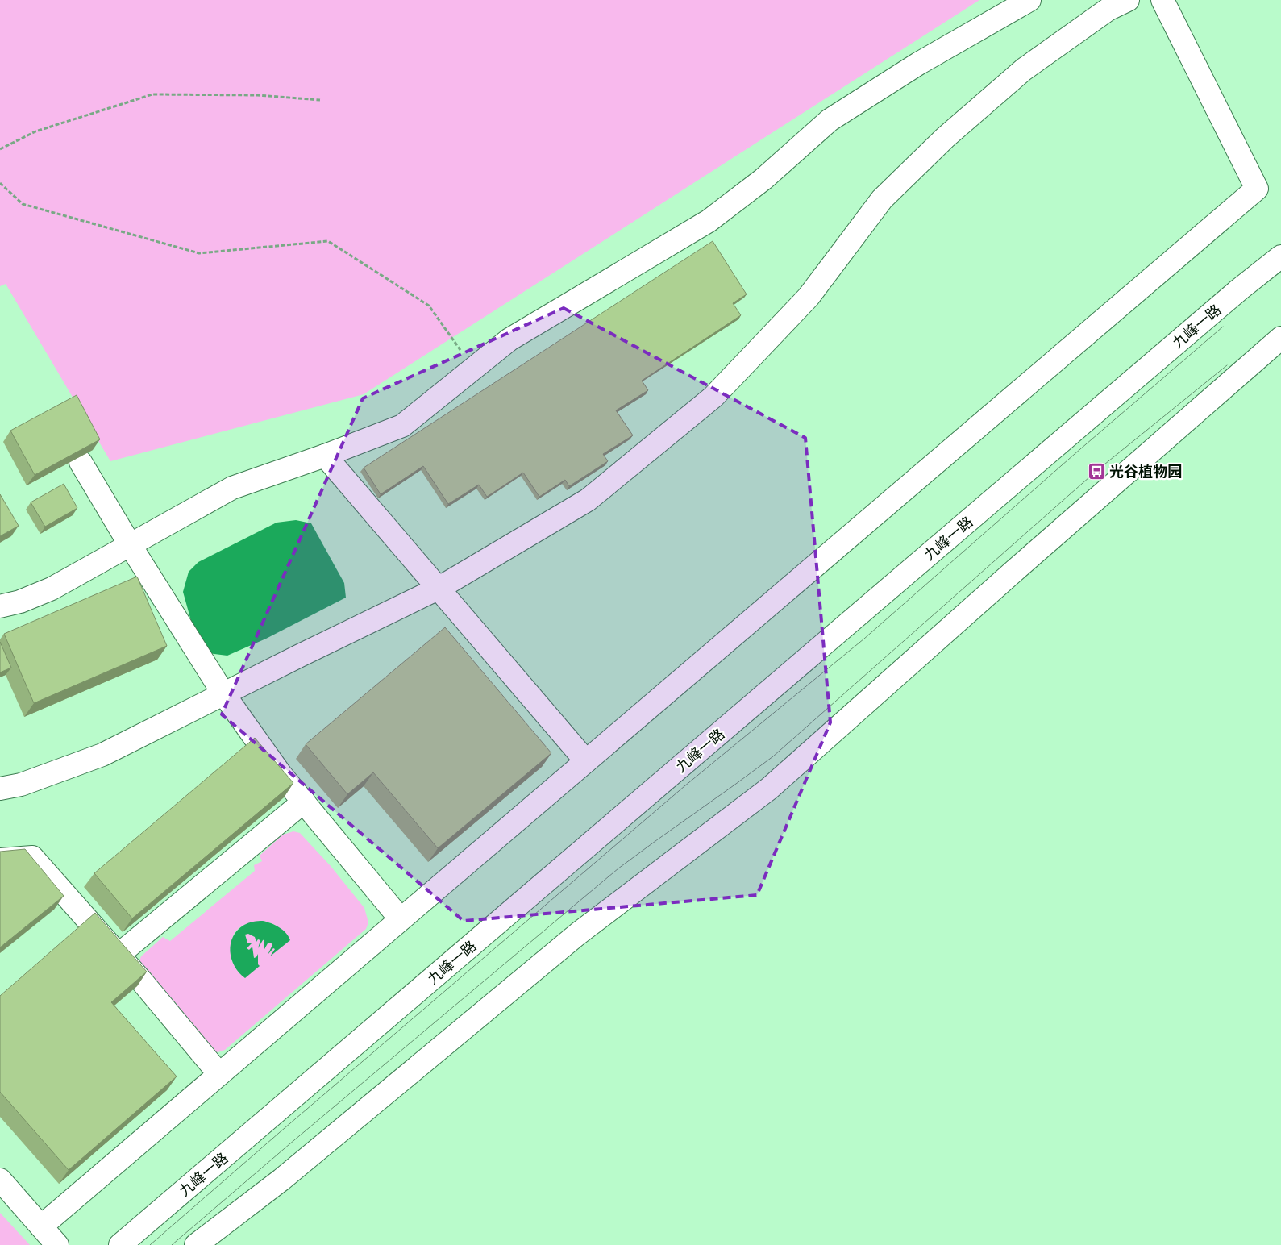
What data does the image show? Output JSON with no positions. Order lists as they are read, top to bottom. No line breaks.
{"streets":{"street":["九峰一路"]},"places":{"bus stop":["光谷植物园"]}}
